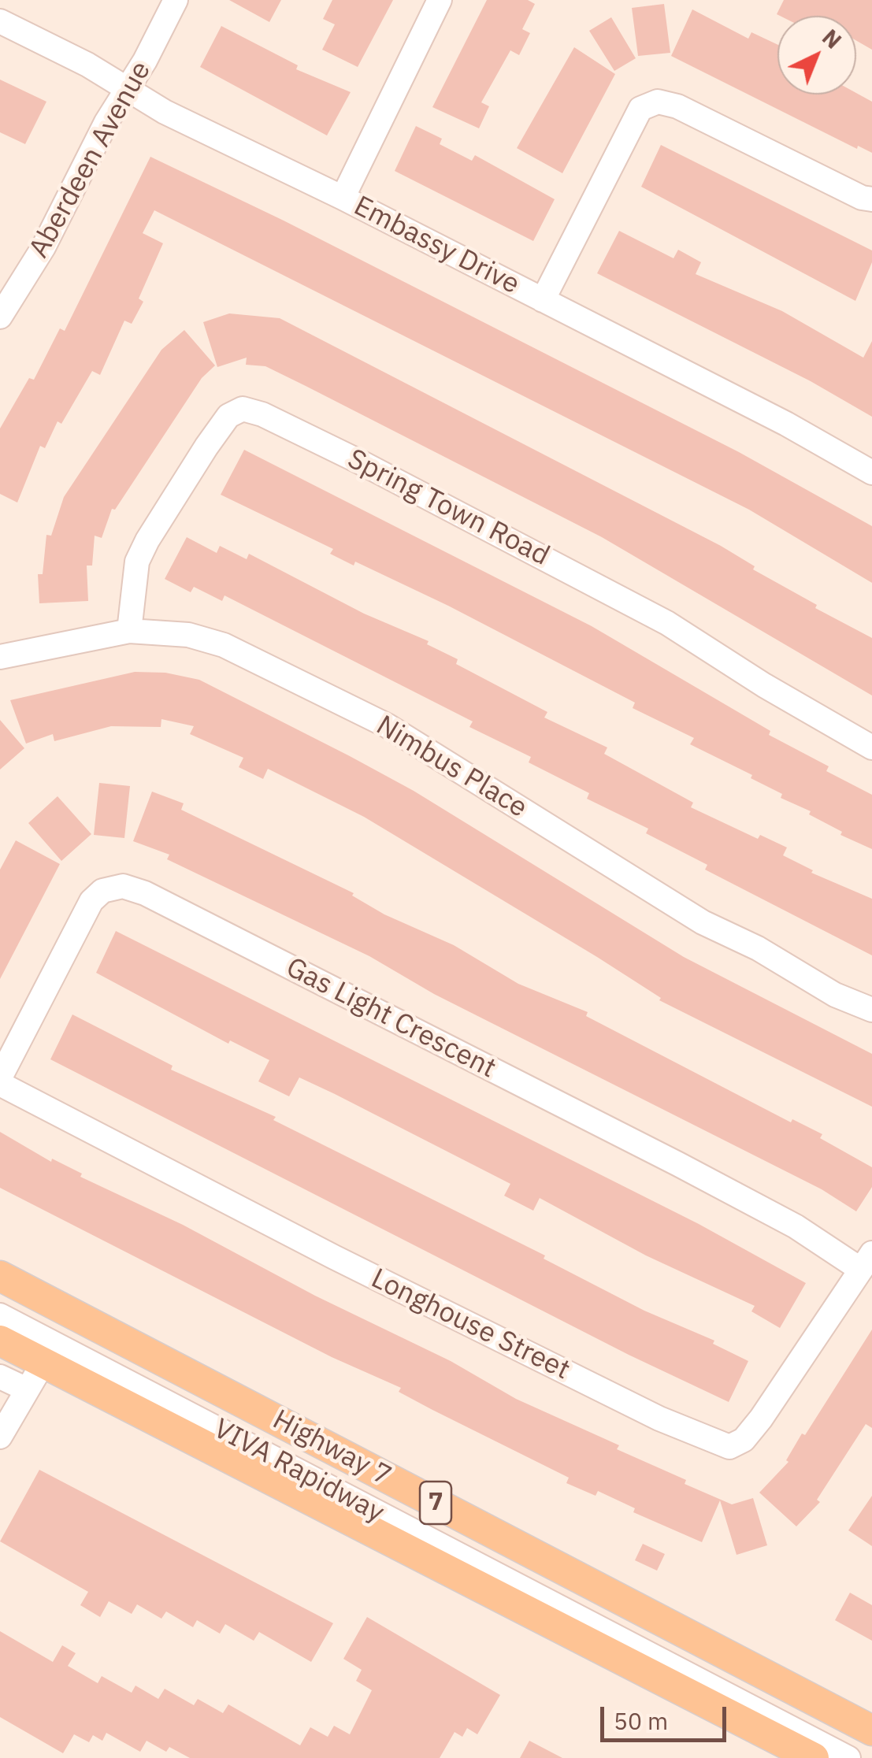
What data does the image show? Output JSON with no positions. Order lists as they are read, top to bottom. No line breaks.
{"streets":{"main road":["Highway 7","7"],"street":["Aberdeen Avenue","Embassy Drive","Spring Town Road","Nimbus Place","Gas Light Crescent","Longhouse Street","VIVA Rapidway"]},"crossings":[["Aberdeen Avenue","Embassy Drive"],["Spring Town Road","Nimbus Place"],["Gas Light Crescent","Longhouse Street"]],"scale_bar":"50 m","north":"top right"}
